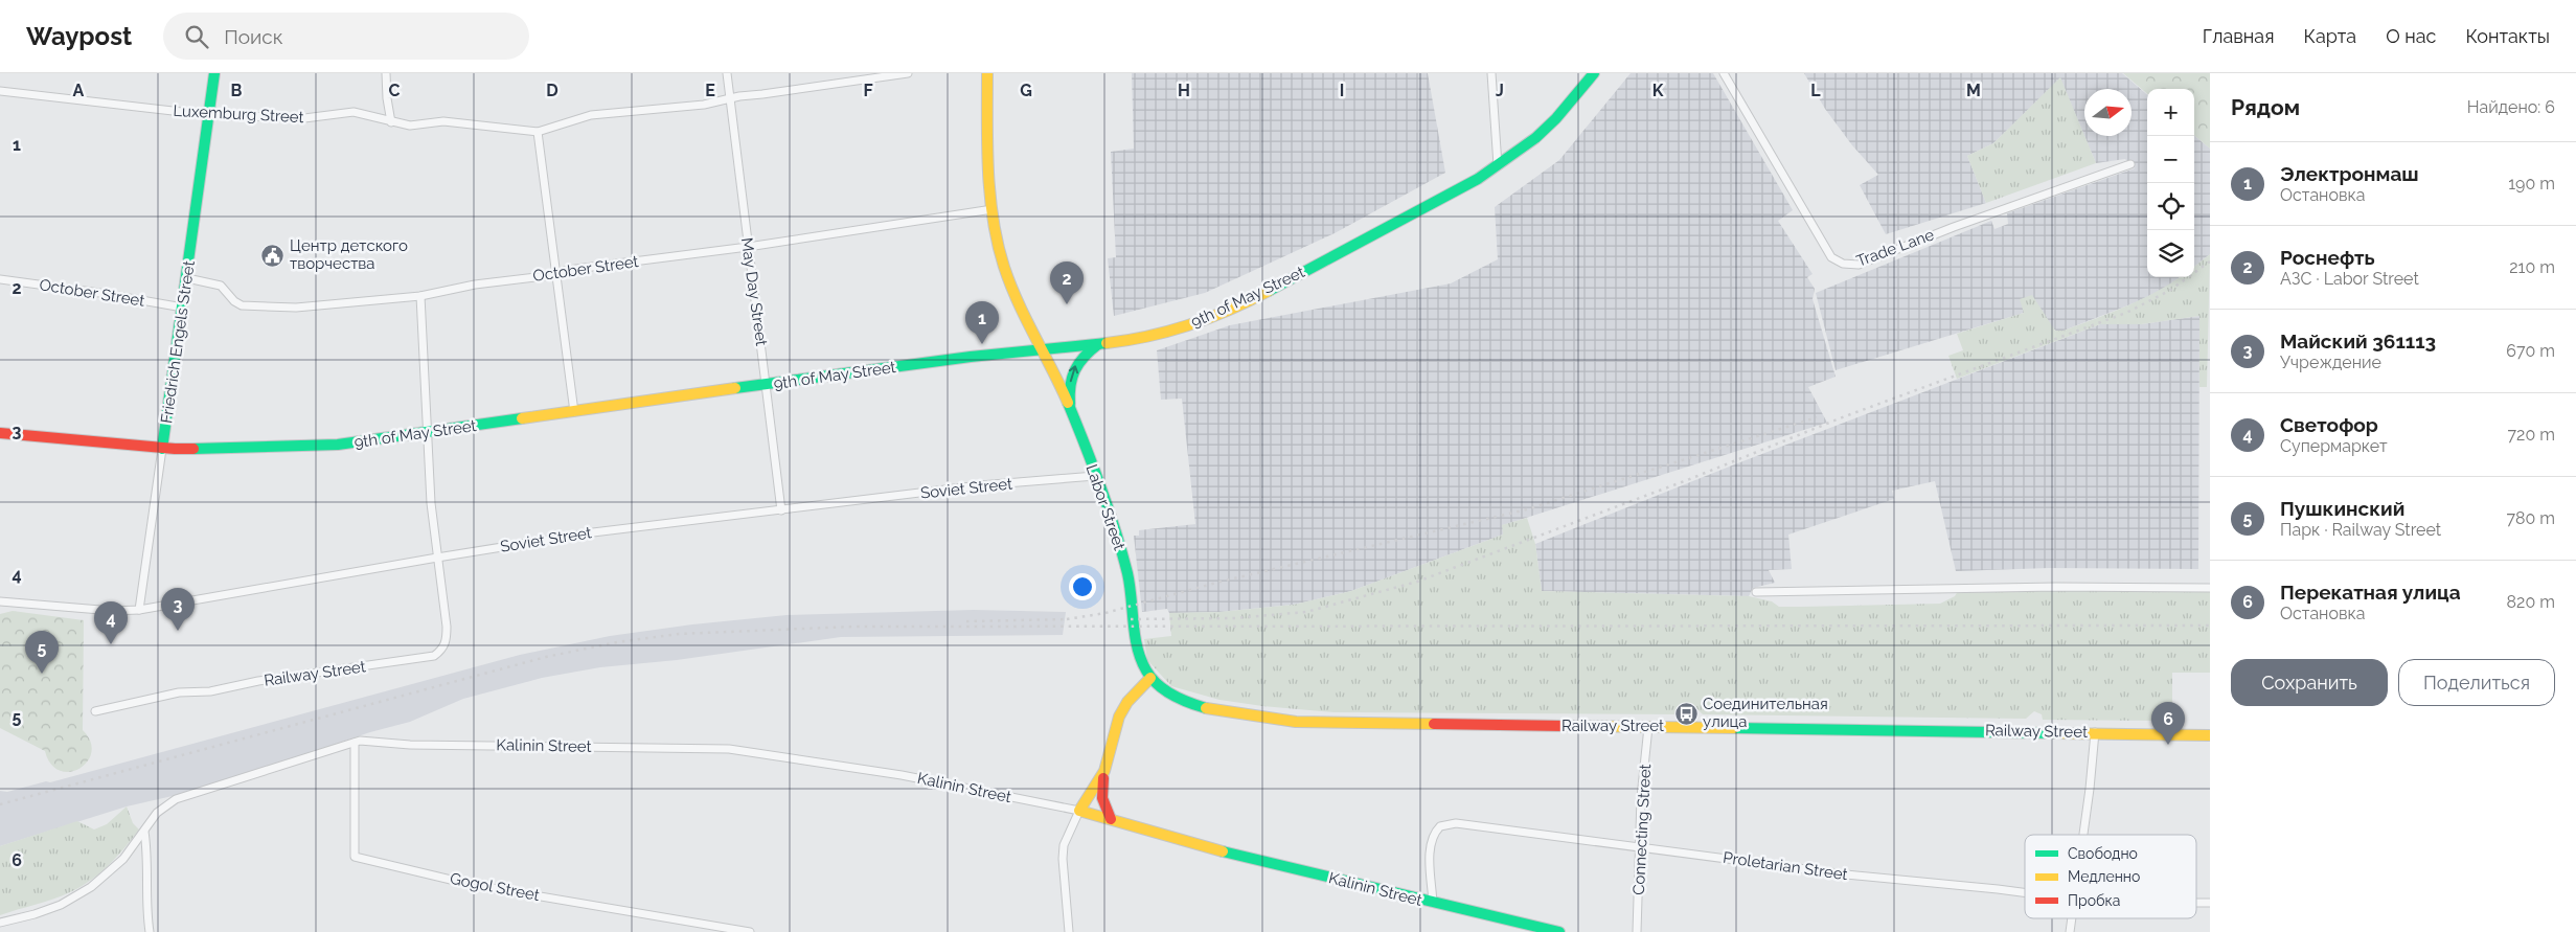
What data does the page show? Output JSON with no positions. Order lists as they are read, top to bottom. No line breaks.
{"streets":{"street":["Luxemburg Street","Trade Lane","October Street","May Day Street","9th of May Street","Friedrich Engels Street","Soviet Street","Labor Street","Railway Street","Kalinin Street","Connecting Street","Proletarian Street","Gogol Street"]},"crossings":[["Luxemburg Street","May Day Street"],["Luxemburg Street","Friedrich Engels Street"],["October Street","May Day Street"],["October Street","Friedrich Engels Street"],["October Street","Labor Street"],["October Street","Railway Street"],["May Day Street","9th of May Street"],["May Day Street","Soviet Street"],["9th of May Street","Friedrich Engels Street"],["9th of May Street","Labor Street"],["9th of May Street","Railway Street"],["Friedrich Engels Street","Soviet Street"],["Soviet Street","Labor Street"],["Soviet Street","Railway Street"],["Labor Street","Railway Street"],["Railway Street","Connecting Street"],["Kalinin Street","Proletarian Street"],["Kalinin Street","Gogol Street"],["Connecting Street","Proletarian Street"]],"places":{"public building":["Центр детского творчества"],"bus stop":["Соединительная улица"]},"legend":["Свободно","Медленно","Пробка"],"north":"right","page":{"header":"Waypost","search":"Поиск","nav":["Главная","Карта","О нас","Контакты"],"heading":["Рядом","Найдено: 6"],"map_buttons":["+","−"],"list":[{"mark":"1","name":"Электронмаш","note":"Остановка","value":"190 m"},{"mark":"2","name":"Роснефть","note":"АЗС · Labor Street","value":"210 m"},{"mark":"3","name":"Майский 361113","note":"Учреждение","value":"670 m"},{"mark":"4","name":"Светофор","note":"Супермаркет","value":"720 m"},{"mark":"5","name":"Пушкинский","note":"Парк · Railway Street","value":"780 m"},{"mark":"6","name":"Перекатная улица","note":"Остановка","value":"820 m"}],"pins":["2","1","3","4","5","6"],"buttons":["Сохранить","Поделиться"]},"grid":{"columns":["A","B","C","D","E","F","G","H","I","J","K","L","M"],"rows":["1","2","3","4","5","6"]}}
